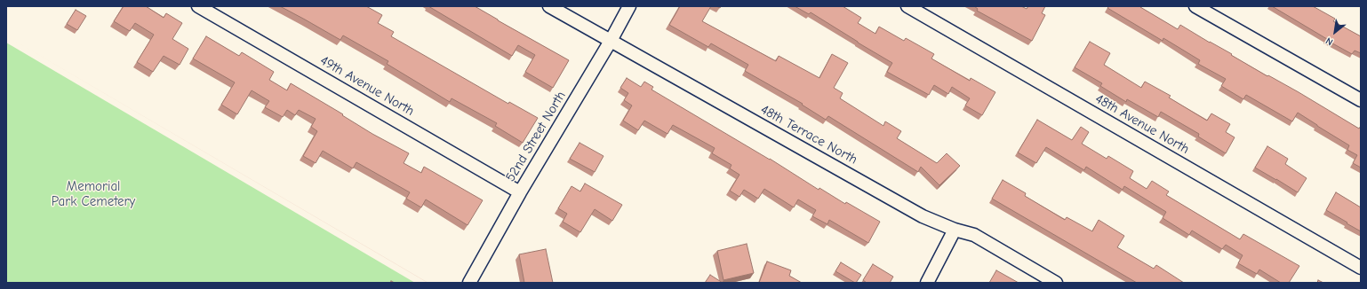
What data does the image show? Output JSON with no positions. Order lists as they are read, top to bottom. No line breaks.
{"streets":{"street":["49th Avenue North","48th Avenue North","48th Terrace North","52nd Street North"]},"crossings":[["49th Avenue North","52nd Street North"],["48th Terrace North","52nd Street North"]],"parks":["Memorial Park Cemetery"],"north":"bottom left"}
